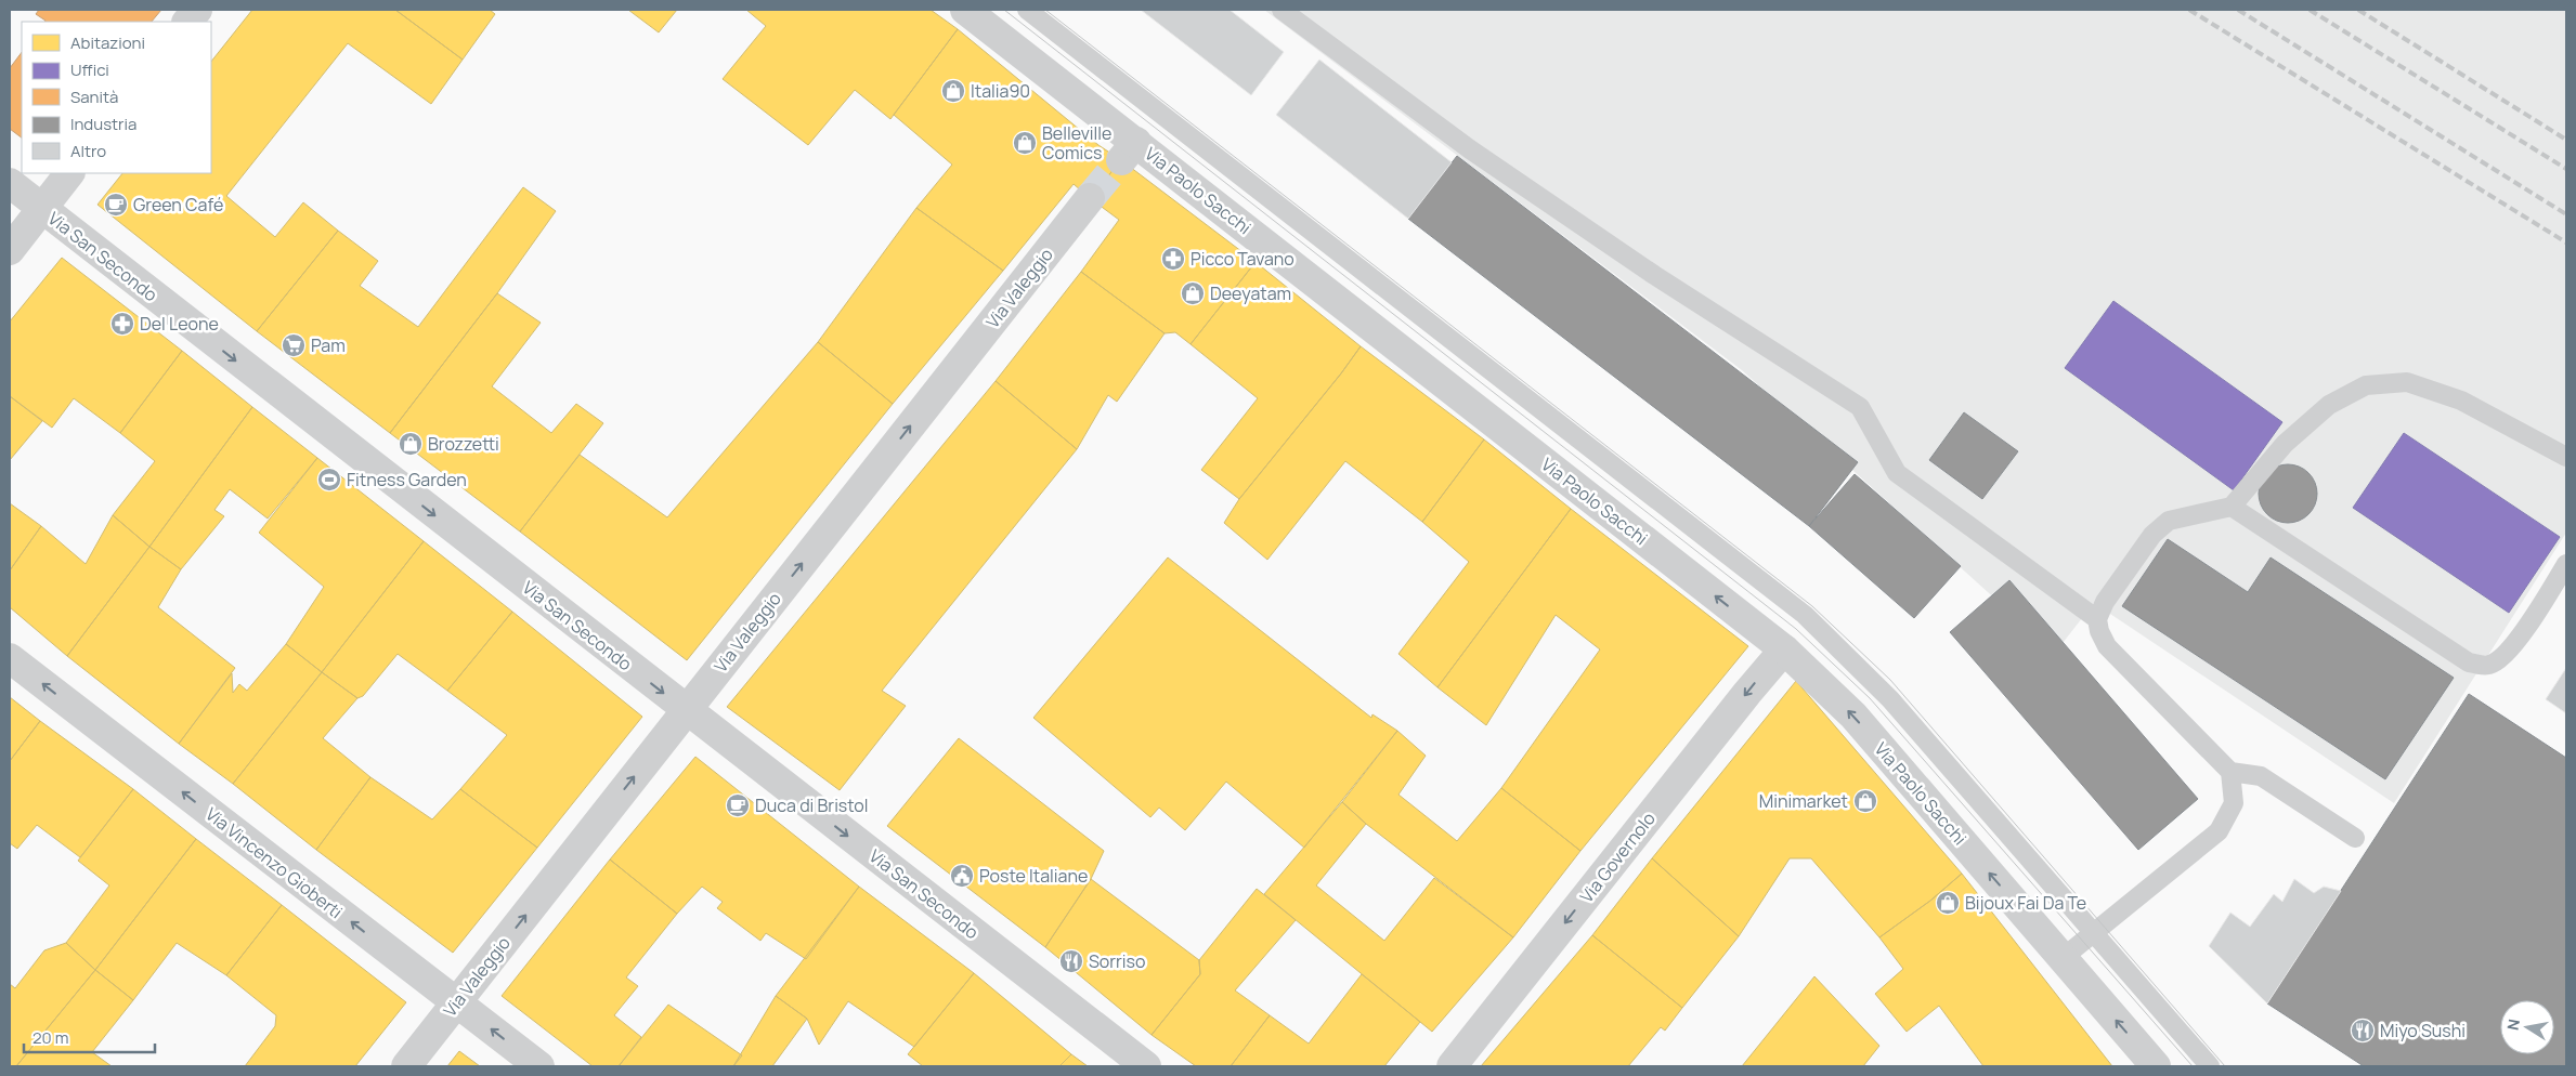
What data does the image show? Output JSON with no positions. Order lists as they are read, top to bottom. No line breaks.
{"streets":{"street":["Via Paolo Sacchi","Via San Secondo","Via Valeggio","Via Governolo","Via Vincenzo Gioberti"]},"crossings":[["Via Paolo Sacchi","Via Governolo"],["Via San Secondo","Via Valeggio"],["Via Valeggio","Via Vincenzo Gioberti"]],"one_way":["Via Paolo Sacchi","Via San Secondo","Via Valeggio","Via Governolo","Via Vincenzo Gioberti"],"places":{"shop":["Italia90","Belleville Comics","Deeyatam","Brozzetti","Minimarket","Bijoux Fai Da Te"],"cafe":["Green Café","Duca di Bristol"],"pharmacy":["Picco Tavano","Del Leone"],"supermarket":["Pam"],"sports":["Fitness Garden"],"public building":["Poste Italiane"],"restaurant":["Sorriso","Miyo Sushi"]},"legend":["Abitazioni","Uffici","Sanità","Industria","Altro"],"scale_bar":"20 m","north":"left"}
